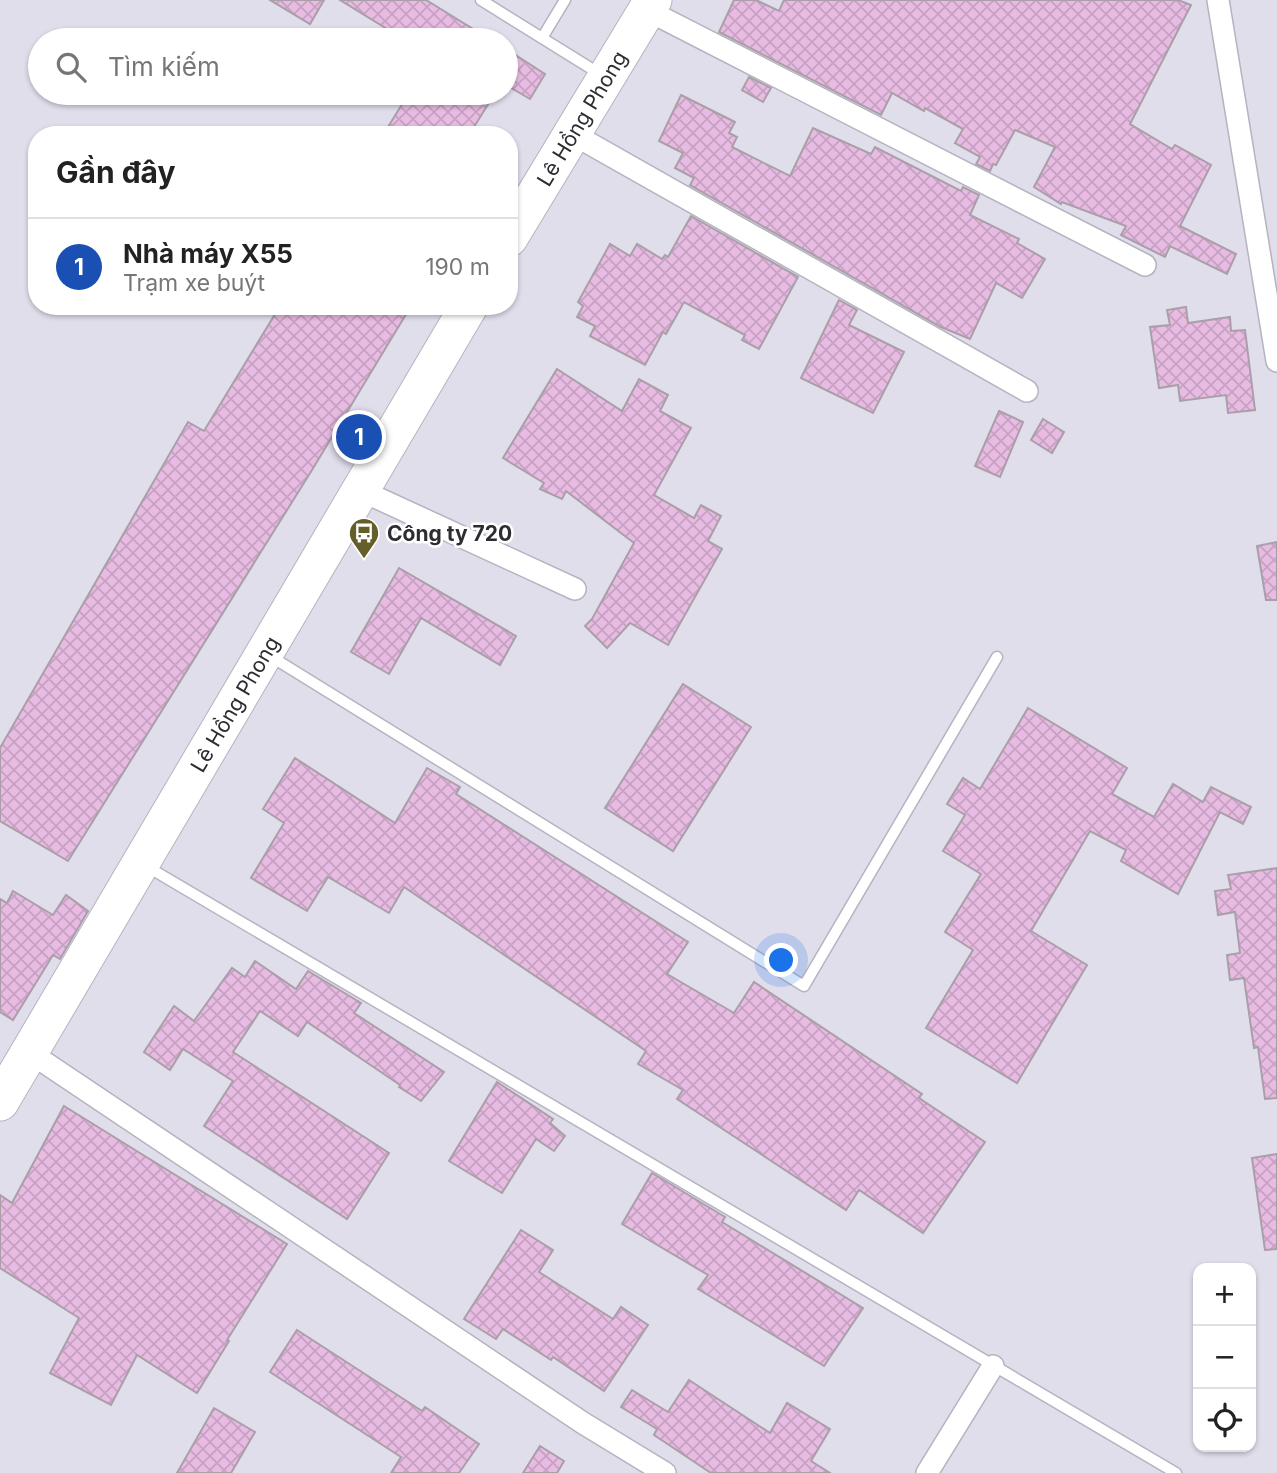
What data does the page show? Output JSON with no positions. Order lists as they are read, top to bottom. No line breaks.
{"streets":{"highway":["Lê Hồng Phong"]},"places":{"bus stop":["Công ty 720"]},"page":{"search":"Tìm kiếm","heading":"Gần đây","list":[{"mark":"1","name":"Nhà máy X55","note":"Trạm xe buýt","value":"190 m"}],"pins":"1","map_buttons":["+","−"]}}
